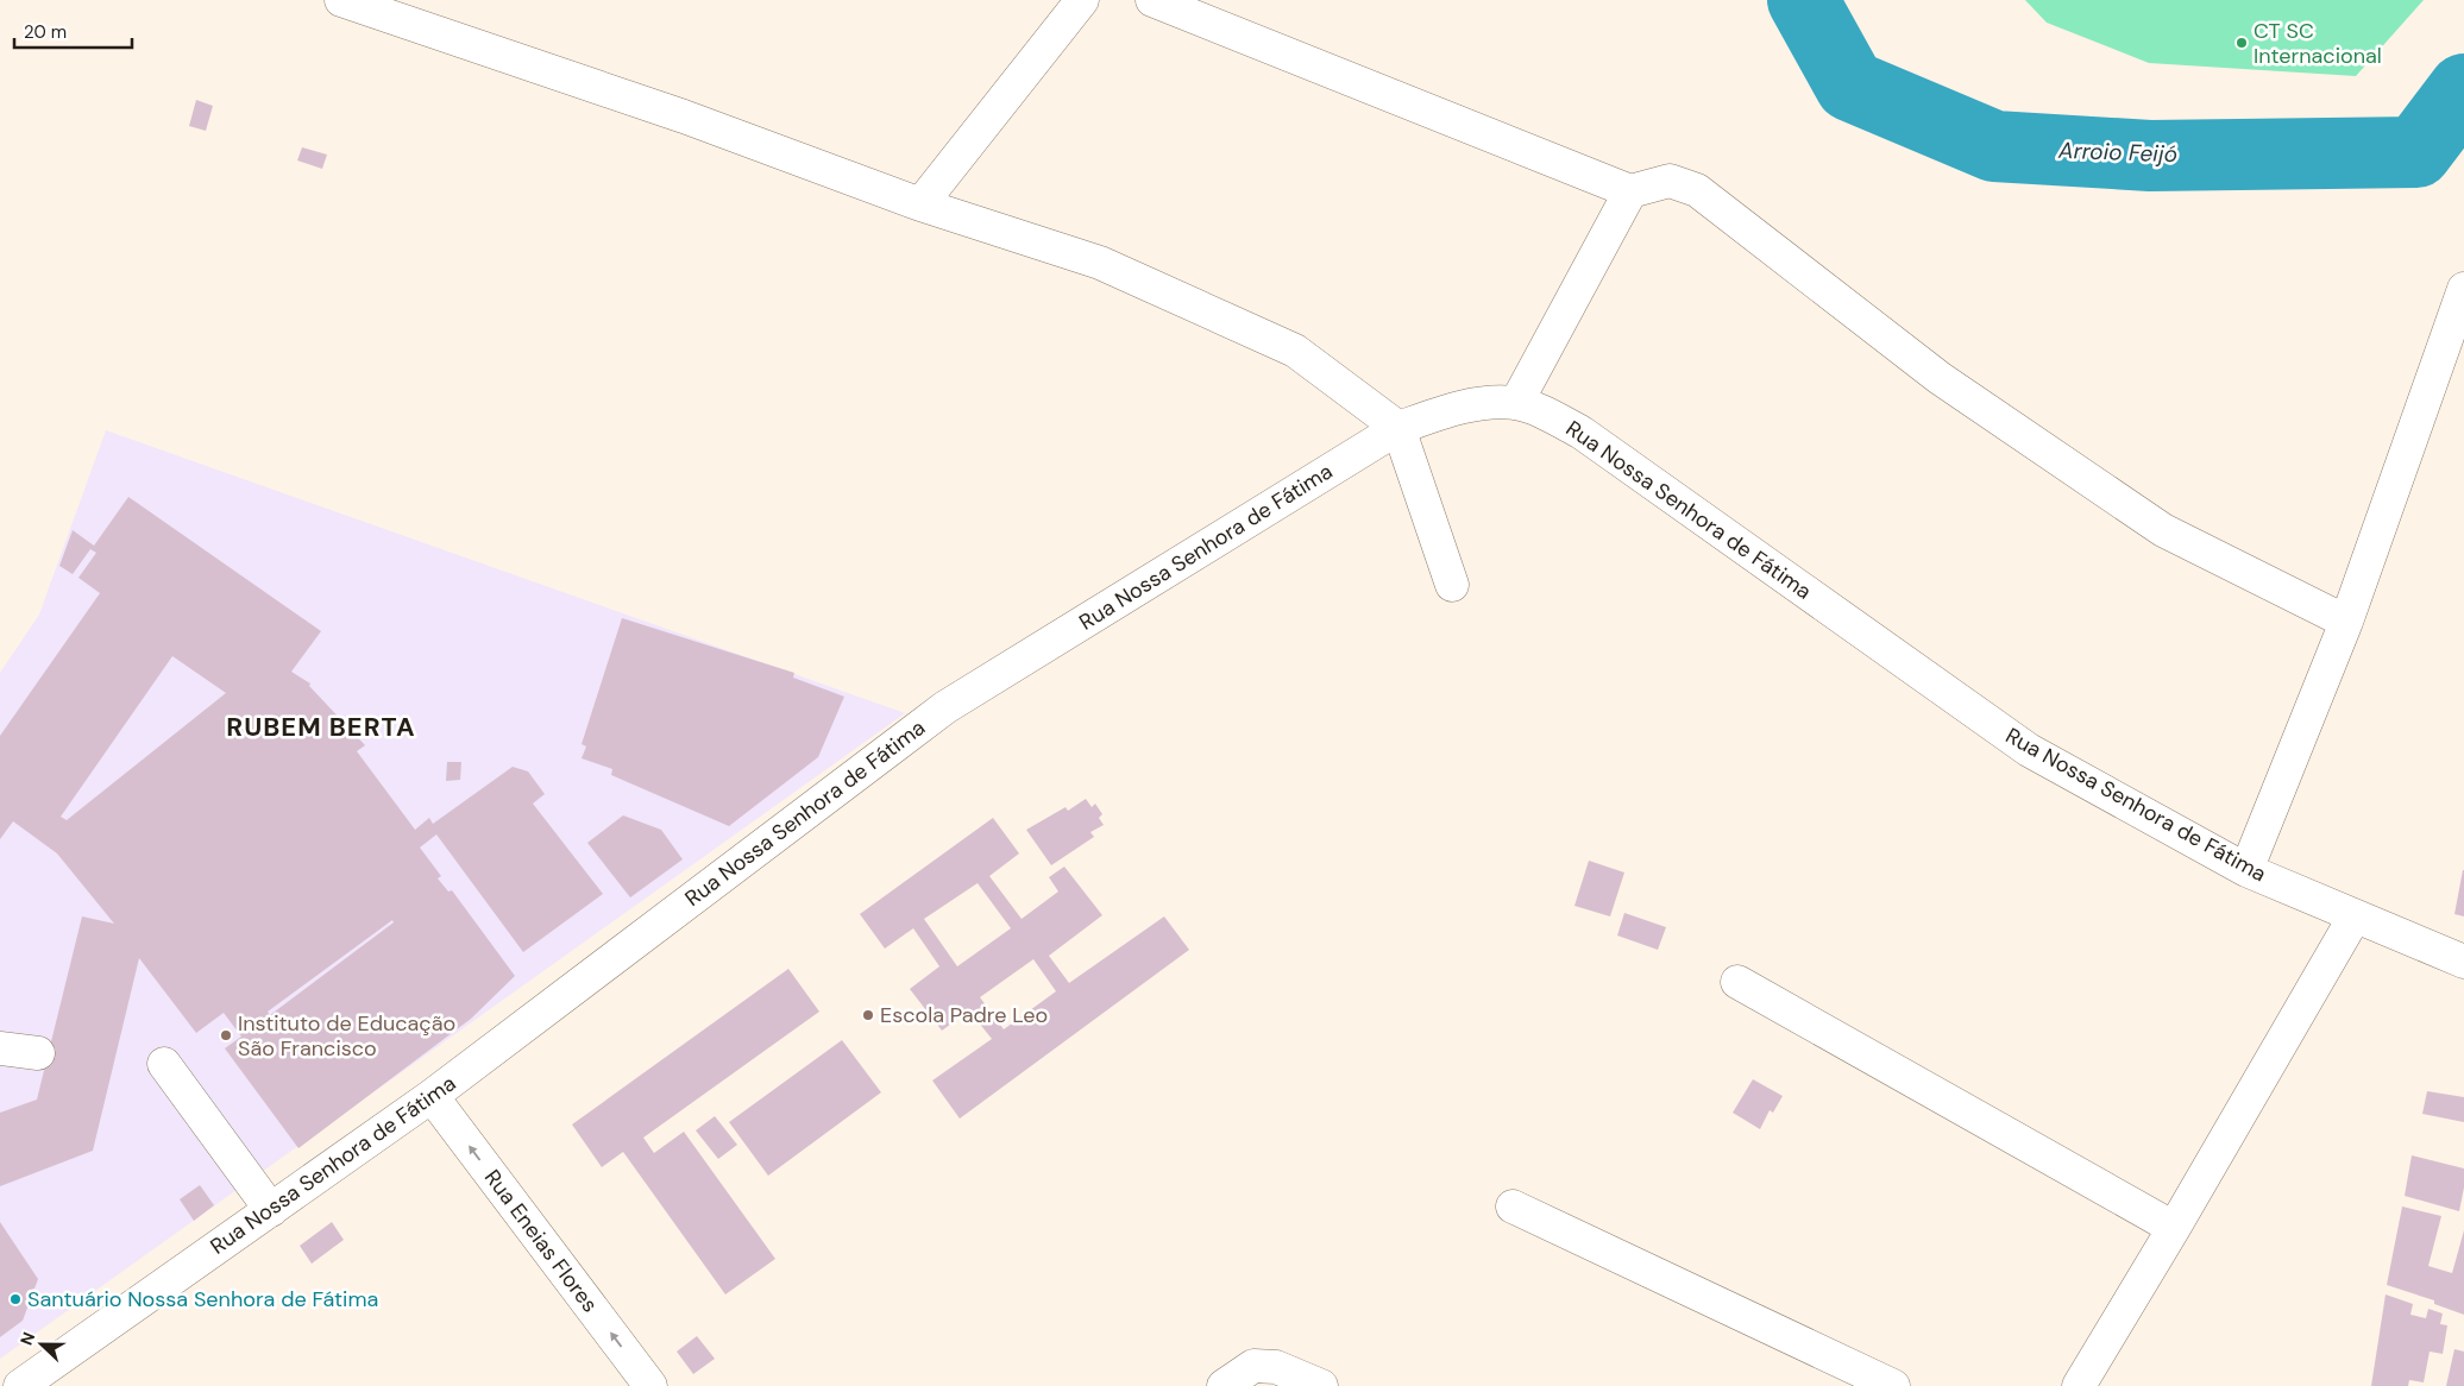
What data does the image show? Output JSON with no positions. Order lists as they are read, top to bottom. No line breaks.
{"streets":{"street":["Rua Nossa Senhora de Fátima","Rua Eneias Flores"]},"crossings":[["Rua Nossa Senhora de Fátima","Rua Eneias Flores"]],"one_way":["Rua Eneias Flores"],"districts":["RUBEM BERTA"],"water":["Arroio Feijó"],"places":["CT SC Internacional","Escola Padre Leo","Instituto de Educação São Francisco","Santuário Nossa Senhora de Fátima"],"scale_bar":"20 m","north":"left"}
